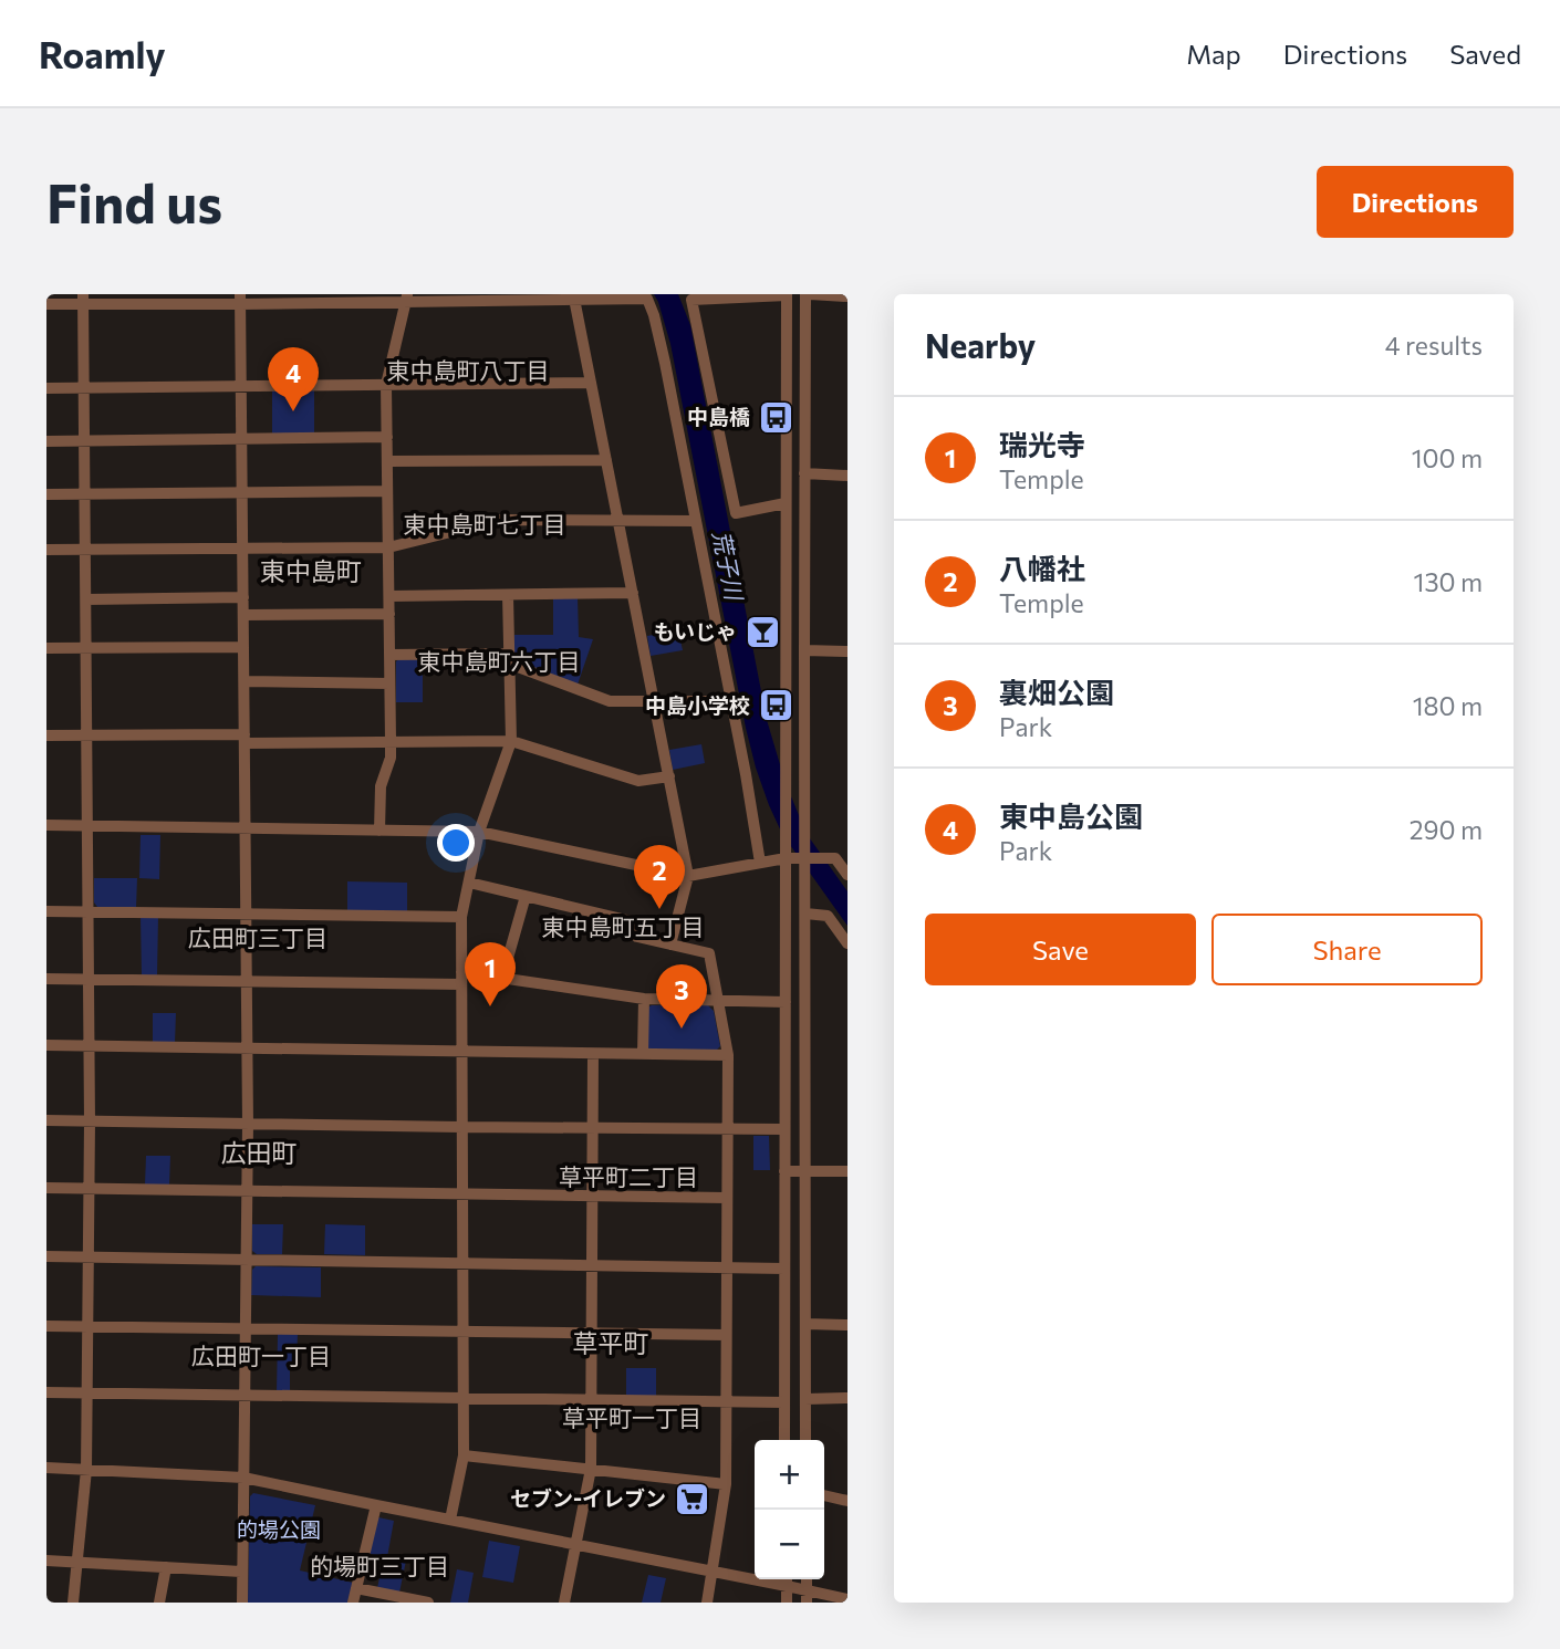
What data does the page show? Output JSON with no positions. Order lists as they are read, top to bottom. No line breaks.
{"districts":["東中島町八丁目","東中島町七丁目","東中島町","東中島町六丁目","東中島町五丁目","広田町三丁目","広田町","草平町二丁目","草平町","広田町一丁目","草平町一丁目","的場町三丁目"],"water":["荒子川"],"parks":["的場公園"],"places":{"bus stop":["中島橋","中島小学校"],"bar":["もいじゃ"],"supermarket":["セブン-イレブン"]},"page":{"header":"Roamly","nav":["Map","Directions","Saved"],"buttons":["Directions",["Save","Share"]],"title":"Find us","heading":["Nearby","4 results"],"pins":["4","2","1","3"],"list":[{"mark":"1","name":"瑞光寺","note":"Temple","value":"100 m"},{"mark":"2","name":"八幡社","note":"Temple","value":"130 m"},{"mark":"3","name":"裏畑公園","note":"Park","value":"180 m"},{"mark":"4","name":"東中島公園","note":"Park","value":"290 m"}],"map_buttons":["+","−"]}}
